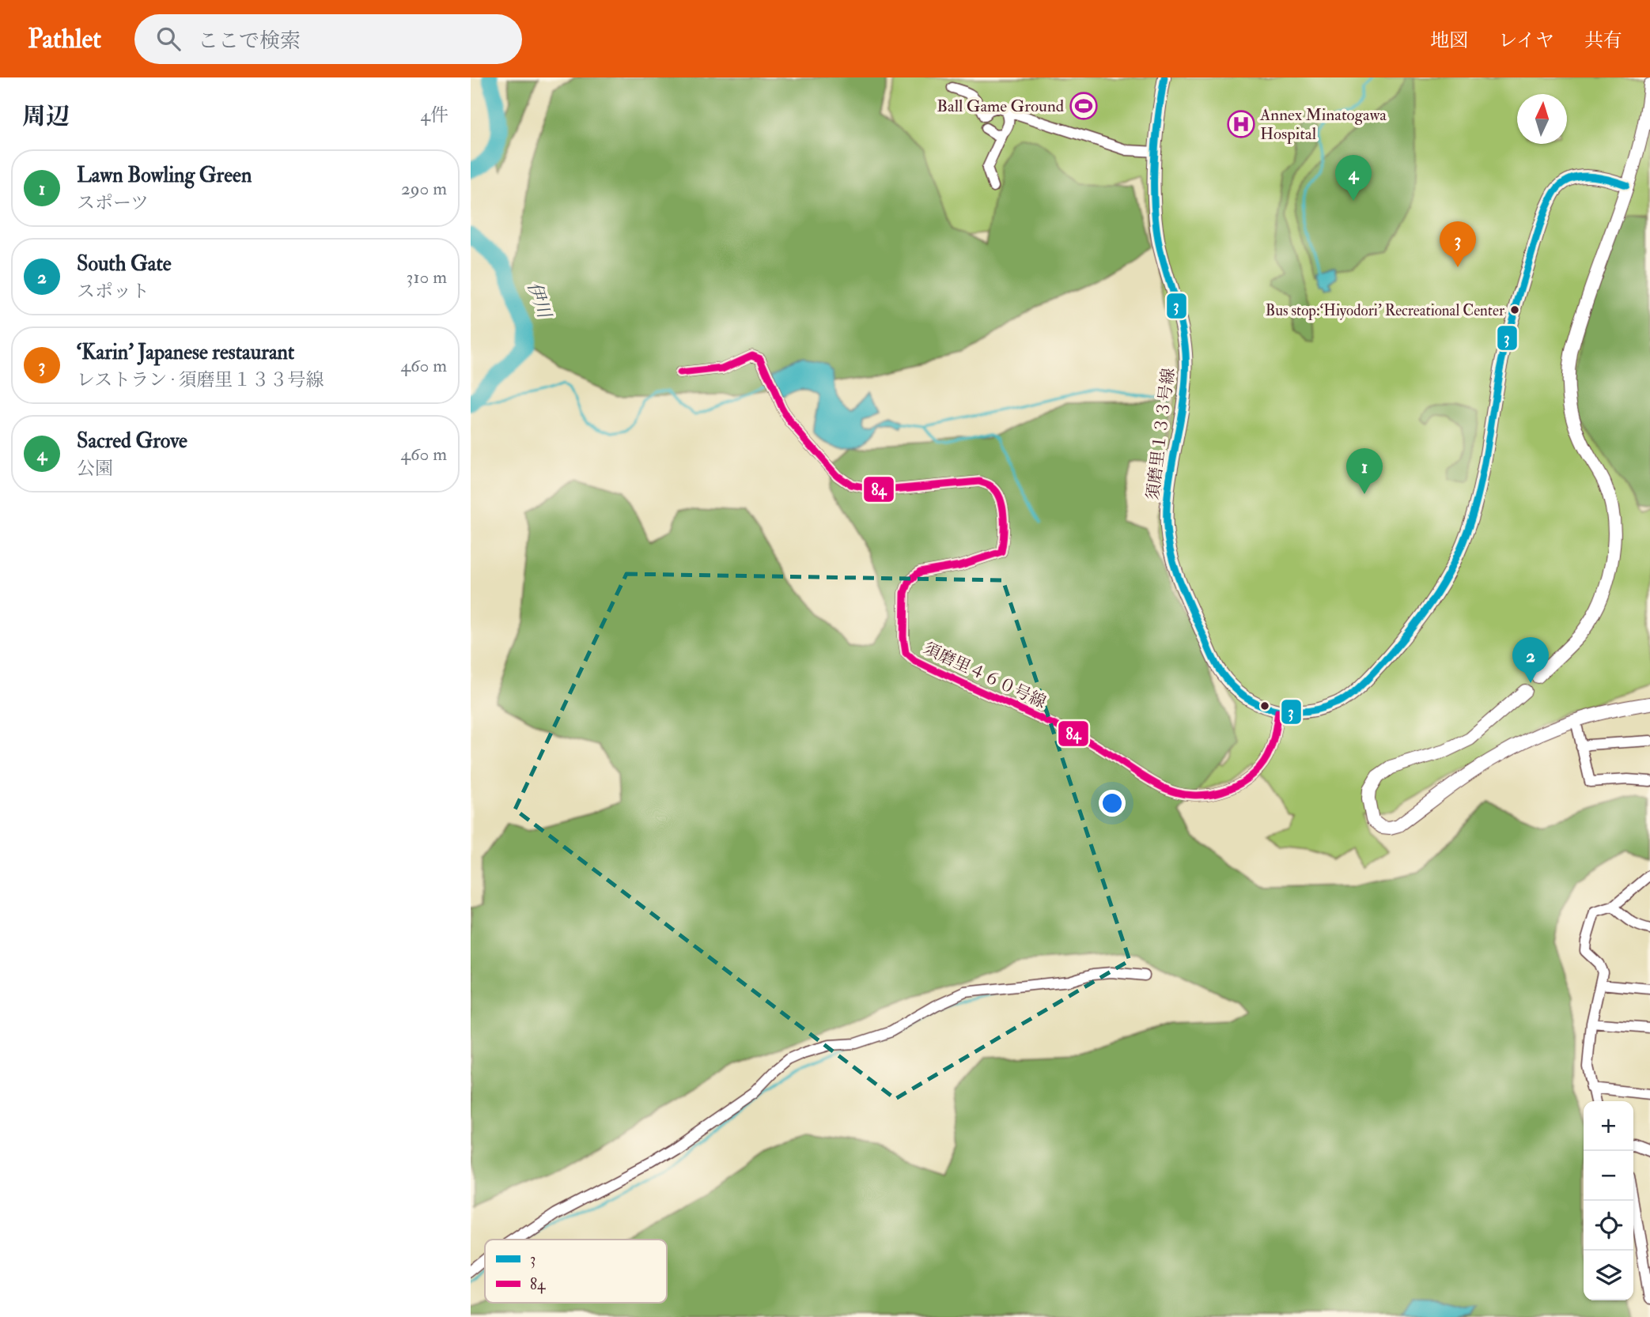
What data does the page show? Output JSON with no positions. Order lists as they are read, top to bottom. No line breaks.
{"streets":{"street":["須磨里１３３号線","須磨里４６０号線"]},"crossings":[["須磨里１３３号線","須磨里４６０号線"]],"water":["伊川"],"places":{"sports":["Ball Game Ground"],"hospital":["Annex Minatogawa Hospital"],"other":["Bus stop:‘Hiyodori’ Recreational Center"]},"lines":["transit line 3","transit line 84"],"legend":["3","84"],"north":"top","page":{"header":"Pathlet","search":"ここで検索","nav":["地図","レイヤ","共有"],"heading":["周辺","4件"],"list":[{"mark":"1","name":"Lawn Bowling Green","note":"スポーツ","value":"290 m"},{"mark":"2","name":"South Gate","note":"スポット","value":"310 m"},{"mark":"3","name":"‘Karin’ Japanese restaurant","note":"レストラン · 須磨里１３３号線","value":"460 m"},{"mark":"4","name":"Sacred Grove","note":"公園","value":"460 m"}],"pins":["4","3","1","2"],"map_buttons":["+","−"]}}
